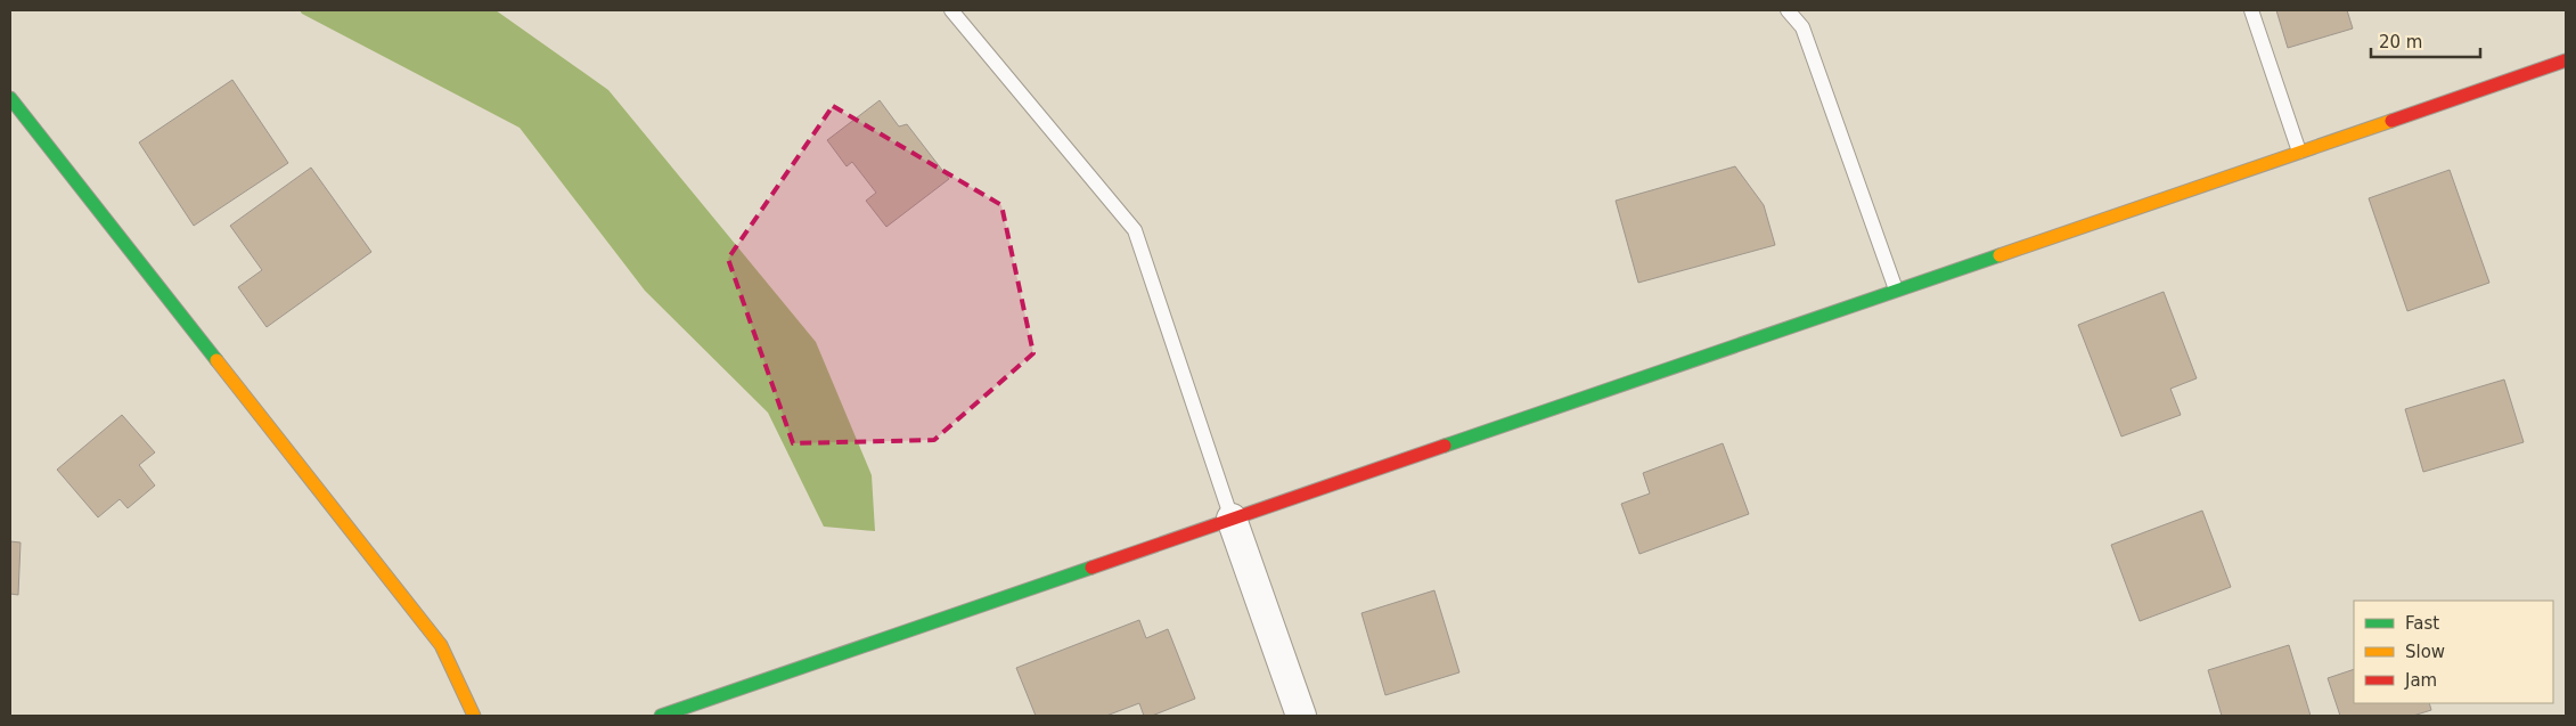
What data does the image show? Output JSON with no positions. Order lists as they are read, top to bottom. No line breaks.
{"legend":["Fast","Slow","Jam"],"scale_bar":"20 m"}
